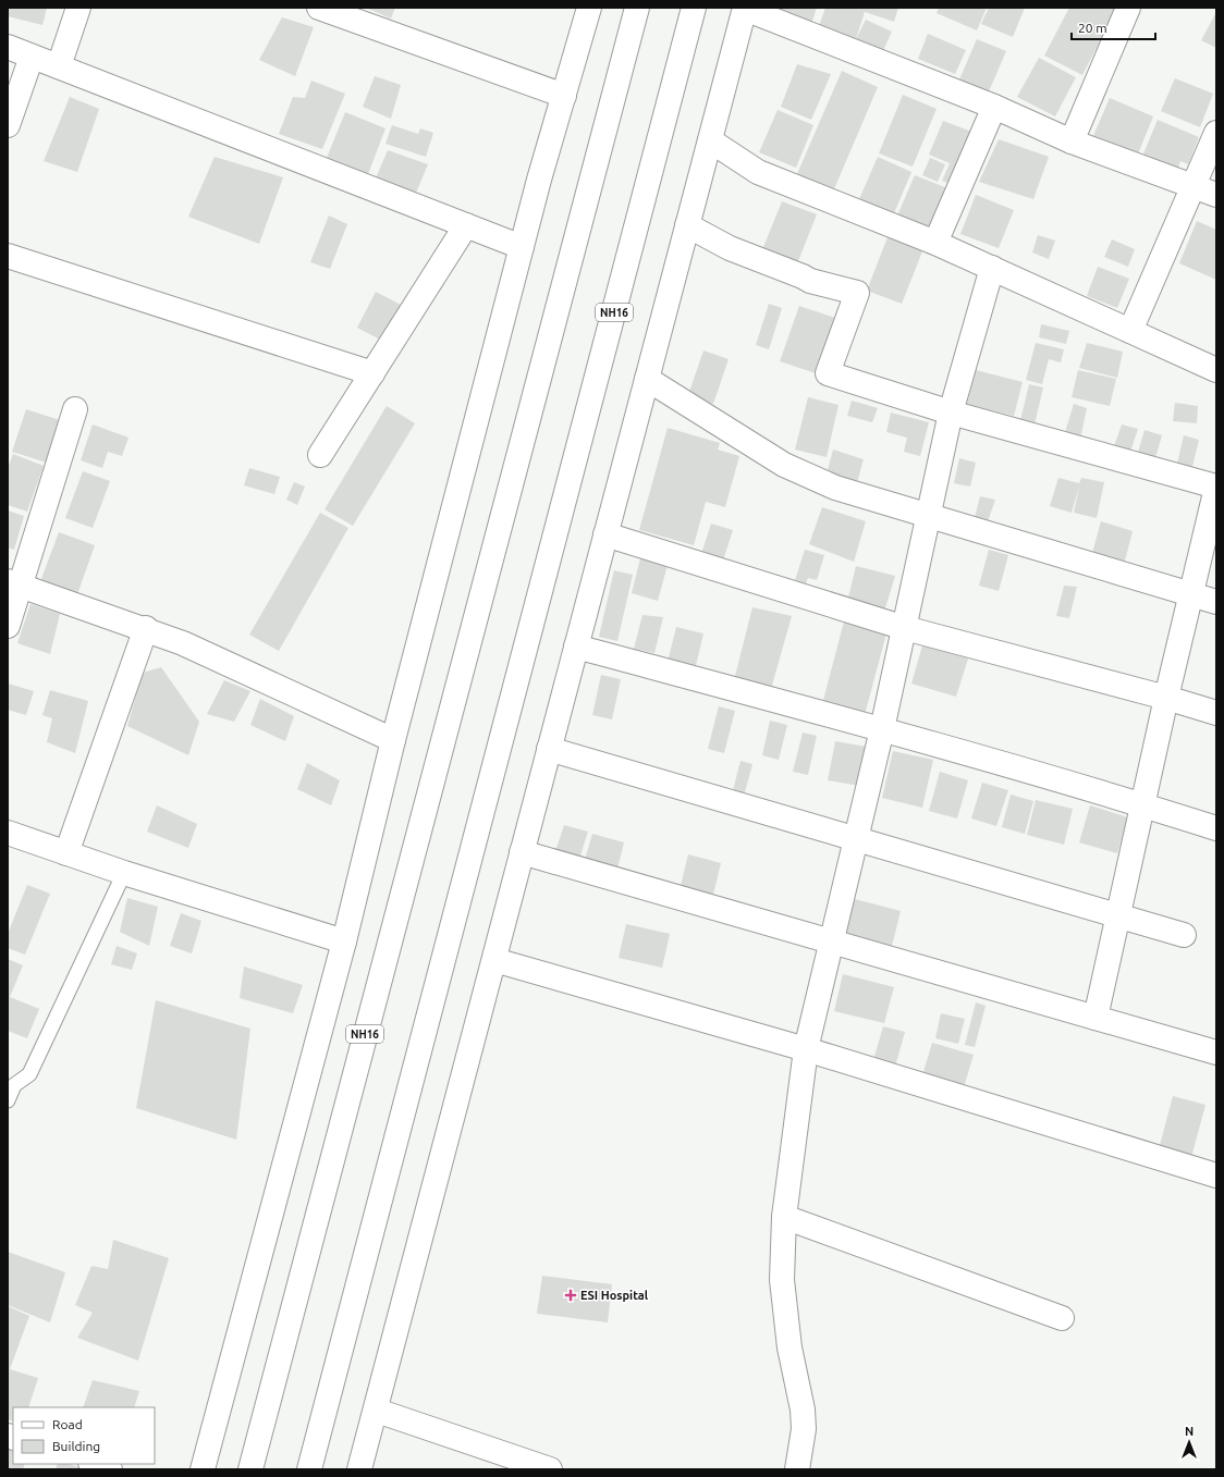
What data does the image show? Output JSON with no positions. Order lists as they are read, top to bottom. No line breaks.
{"streets":{"main road":["NH16"]},"places":{"health":["ESI Hospital"]},"legend":["Road","Building"],"scale_bar":"20 m","north":"top"}
